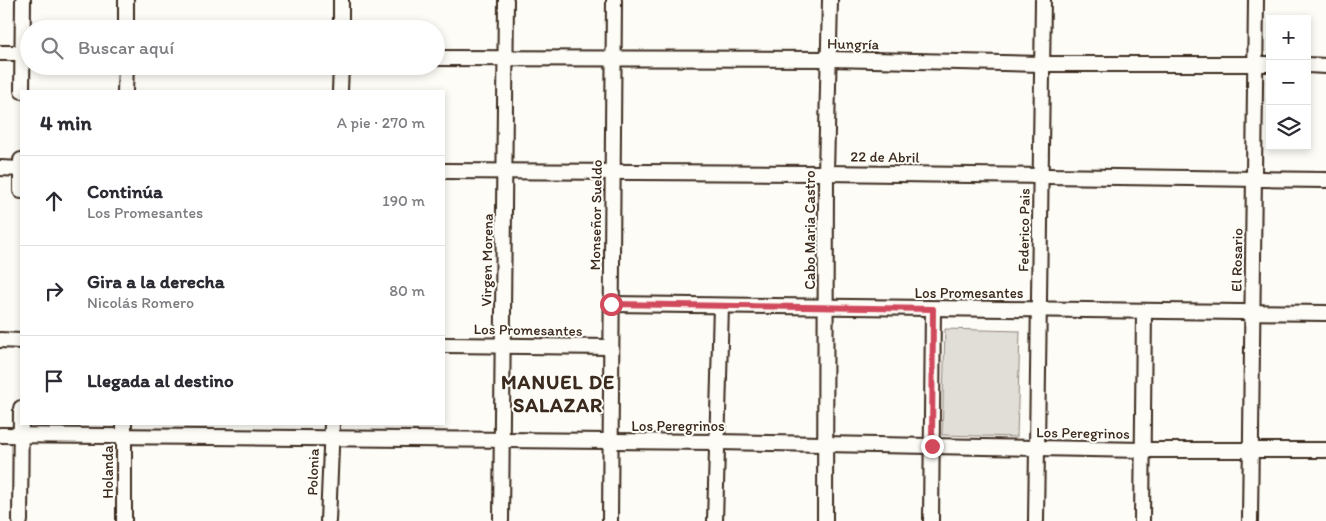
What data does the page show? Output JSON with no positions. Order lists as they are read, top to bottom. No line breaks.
{"streets":{"street":["Hungría","22 de Abril","Monseñor Sueldo","Cabo Maria Castro","Federico Pais","Virgen Morena","El Rosario","Los Promesantes","Los Peregrinos","Holanda","Polonia"]},"crossings":[["Hungría","Monseñor Sueldo"],["Hungría","Cabo Maria Castro"],["Hungría","Federico Pais"],["Hungría","Virgen Morena"],["Hungría","El Rosario"],["22 de Abril","Monseñor Sueldo"],["22 de Abril","Cabo Maria Castro"],["22 de Abril","Federico Pais"],["22 de Abril","Virgen Morena"],["22 de Abril","El Rosario"],["Monseñor Sueldo","Los Promesantes"],["Monseñor Sueldo","Los Peregrinos"],["Cabo Maria Castro","Los Promesantes"],["Cabo Maria Castro","Los Peregrinos"],["Federico Pais","Los Promesantes"],["Federico Pais","Los Peregrinos"],["Virgen Morena","Los Promesantes"],["Virgen Morena","Los Peregrinos"],["El Rosario","Los Promesantes"],["El Rosario","Los Peregrinos"],["Los Peregrinos","Holanda"],["Los Peregrinos","Polonia"]],"districts":["MANUEL DE SALAZAR"],"page":{"map_buttons":["+","−"],"search":"Buscar aquí","heading":["4 min","A pie · 270 m"],"list":[["Continúa","Los Promesantes","190 m"],["Gira a la derecha","Nicolás Romero","80 m"],"Llegada al destino"]}}
